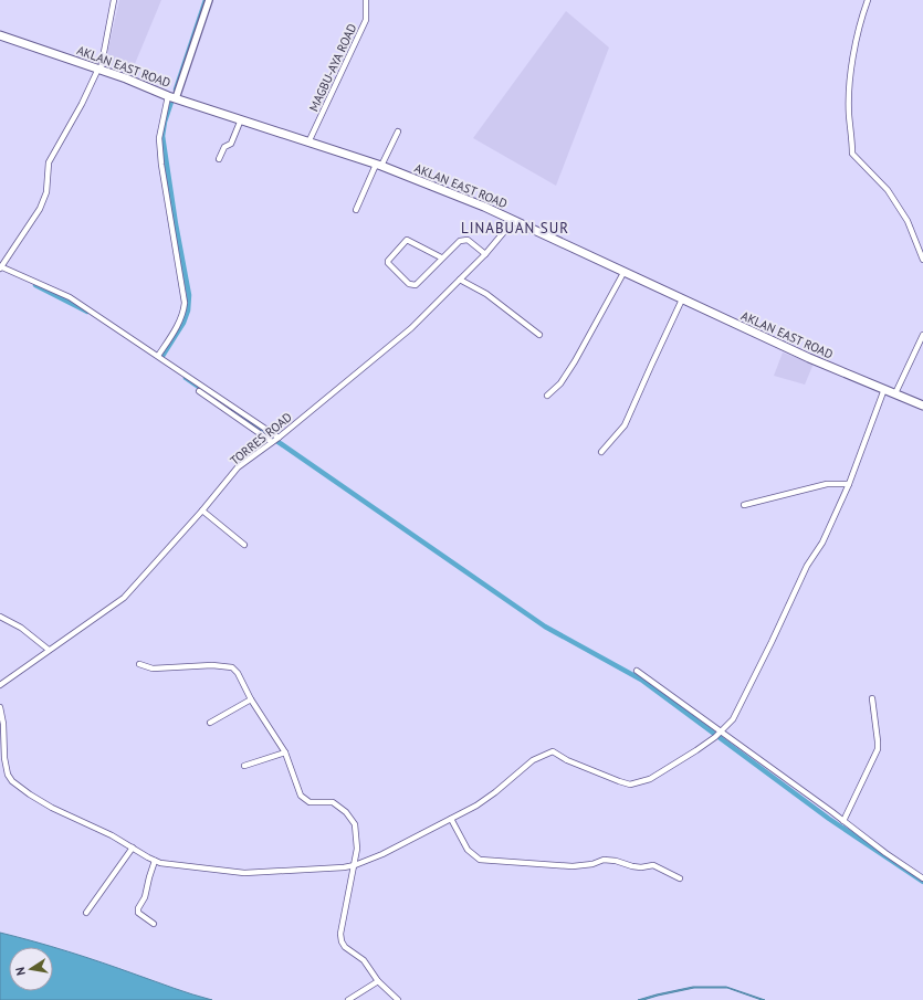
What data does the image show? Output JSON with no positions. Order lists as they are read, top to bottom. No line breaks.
{"streets":{"main road":["AKLAN EAST ROAD"],"street":["MAGBU-AYA ROAD","TORRES ROAD"]},"crossings":[["AKLAN EAST ROAD","MAGBU-AYA ROAD"],["AKLAN EAST ROAD","TORRES ROAD"]],"districts":["LINABUAN SUR"],"north":"left"}
